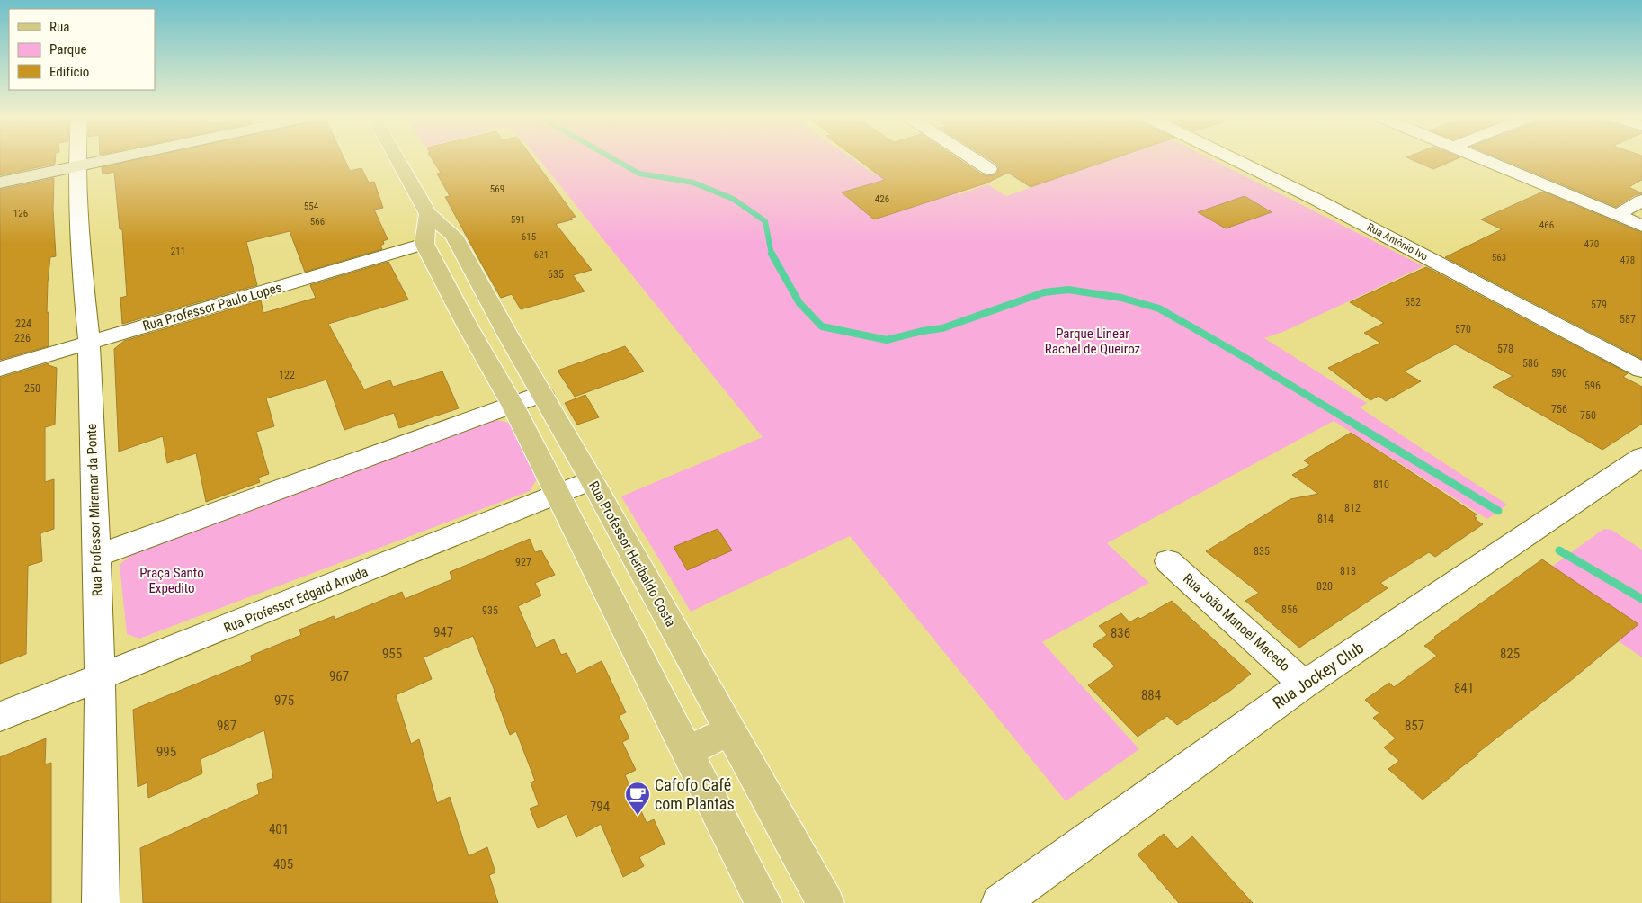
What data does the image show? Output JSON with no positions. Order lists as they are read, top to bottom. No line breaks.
{"streets":{"main road":["Rua Professor Heribaldo Costa"],"street":["Rua Antônio Ivo","Rua Professor Paulo Lopes","Rua Professor Miramar da Ponte","Rua Professor Edgard Arruda","Rua João Manoel Macedo","Rua Jockey Club"]},"crossings":[["Rua Professor Paulo Lopes","Rua Professor Miramar da Ponte"],["Rua Professor Miramar da Ponte","Rua Professor Edgard Arruda"],["Rua Professor Heribaldo Costa","Rua Professor Edgard Arruda"],["Rua João Manoel Macedo","Rua Jockey Club"]],"parks":["Parque Linear Rachel de Queiroz","Praça Santo Expedito"],"places":{"cafe":["Cafofo Café com Plantas"]},"house_numbers":["569","426","554","126","591","566","466","615","470","211","621","563","478","635","552","579","587","224","570","226","578","586","590","122","596","250","756","750","810","812","814","835","927","818","820","856","935","947","836","955","825","967","841","884","975","987","857","995","794","401","405"],"legend":["Rua","Parque","Edifício"]}
